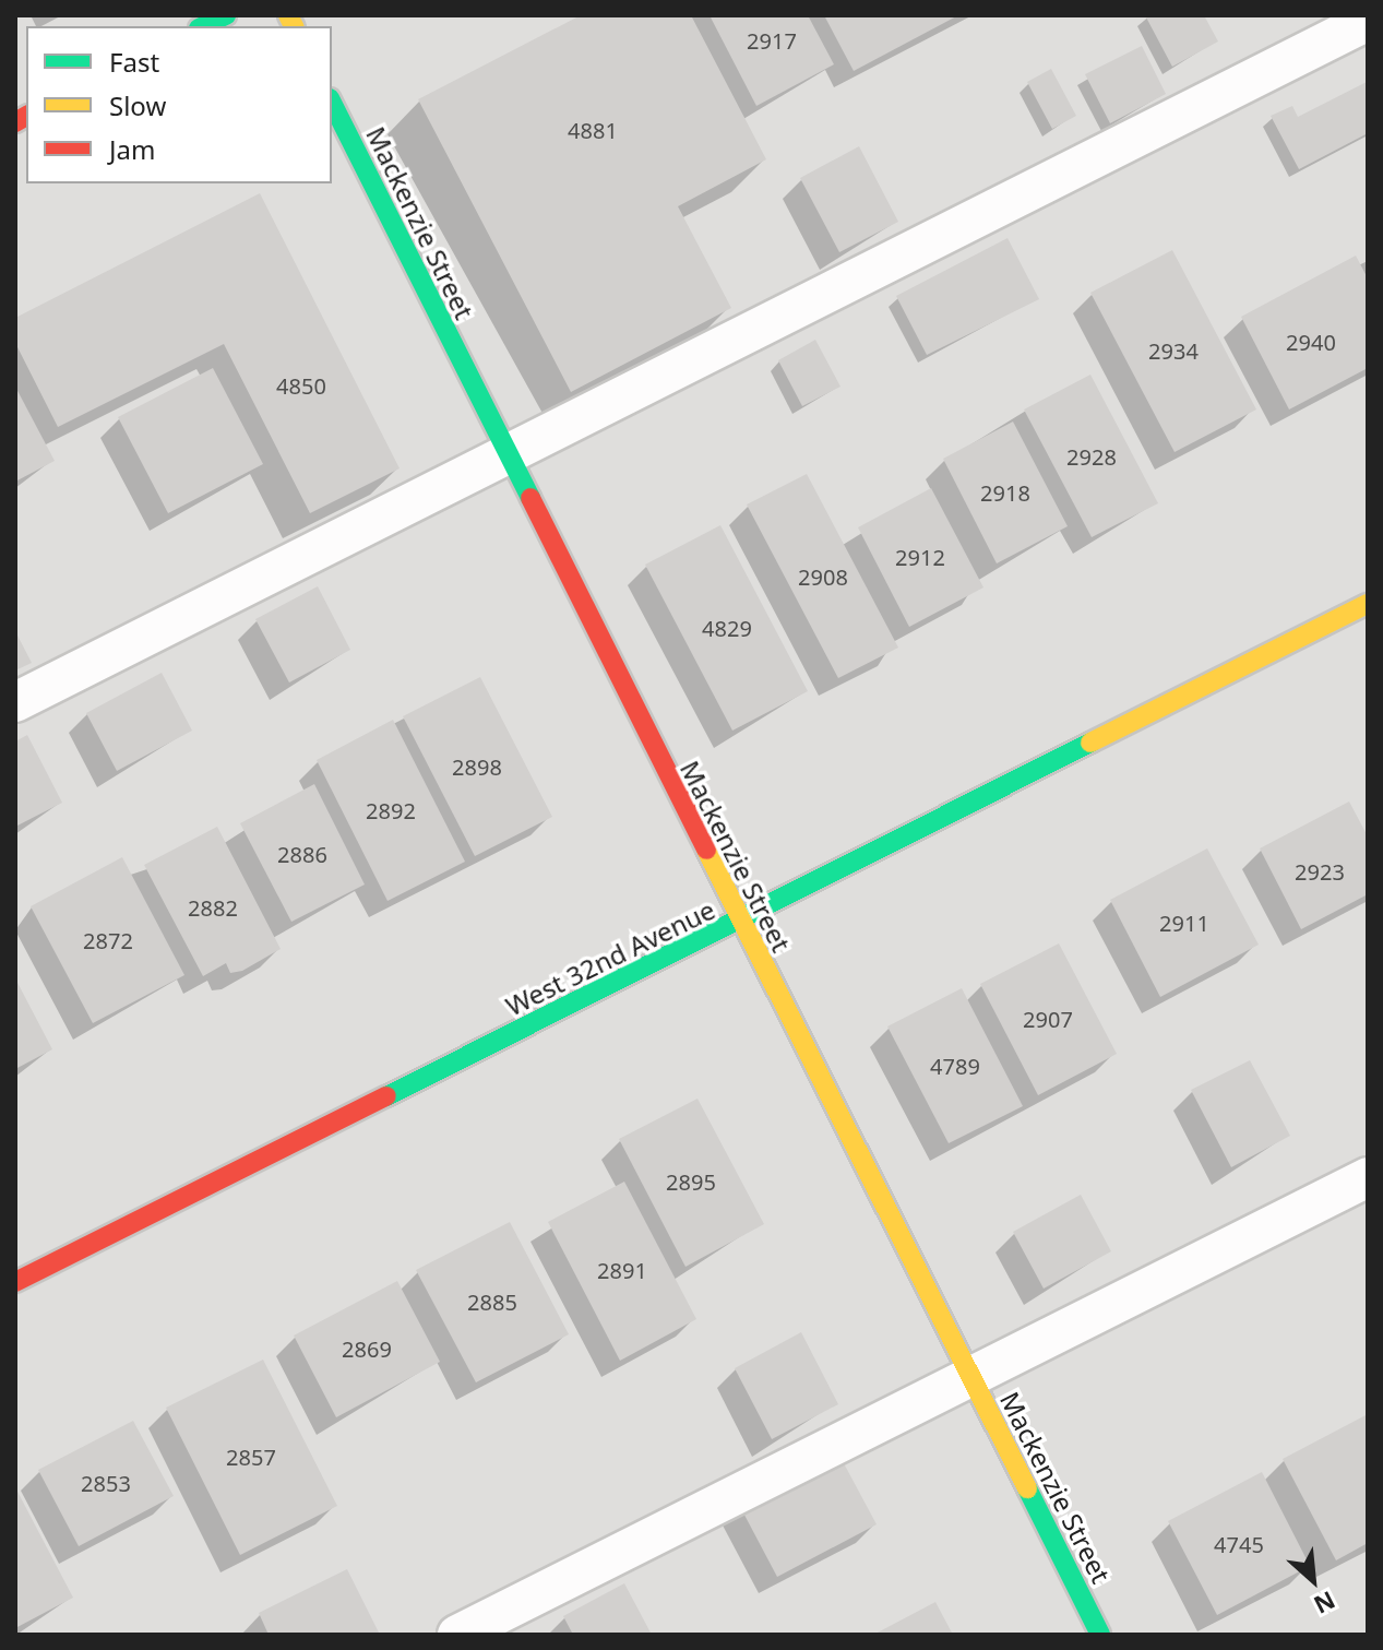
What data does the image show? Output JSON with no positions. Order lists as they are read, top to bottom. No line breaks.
{"streets":{"street":["Mackenzie Street","West 32nd Avenue"]},"crossings":[["Mackenzie Street","West 32nd Avenue"]],"house_numbers":["2917","4881","2940","2934","4850","2928","2918","2912","2908","4829","2898","2892","2886","2923","2882","2911","2872","2907","4789","2895","2891","2885","2869","2857","2853","4745"],"legend":["Fast","Slow","Jam"],"north":"bottom right"}
